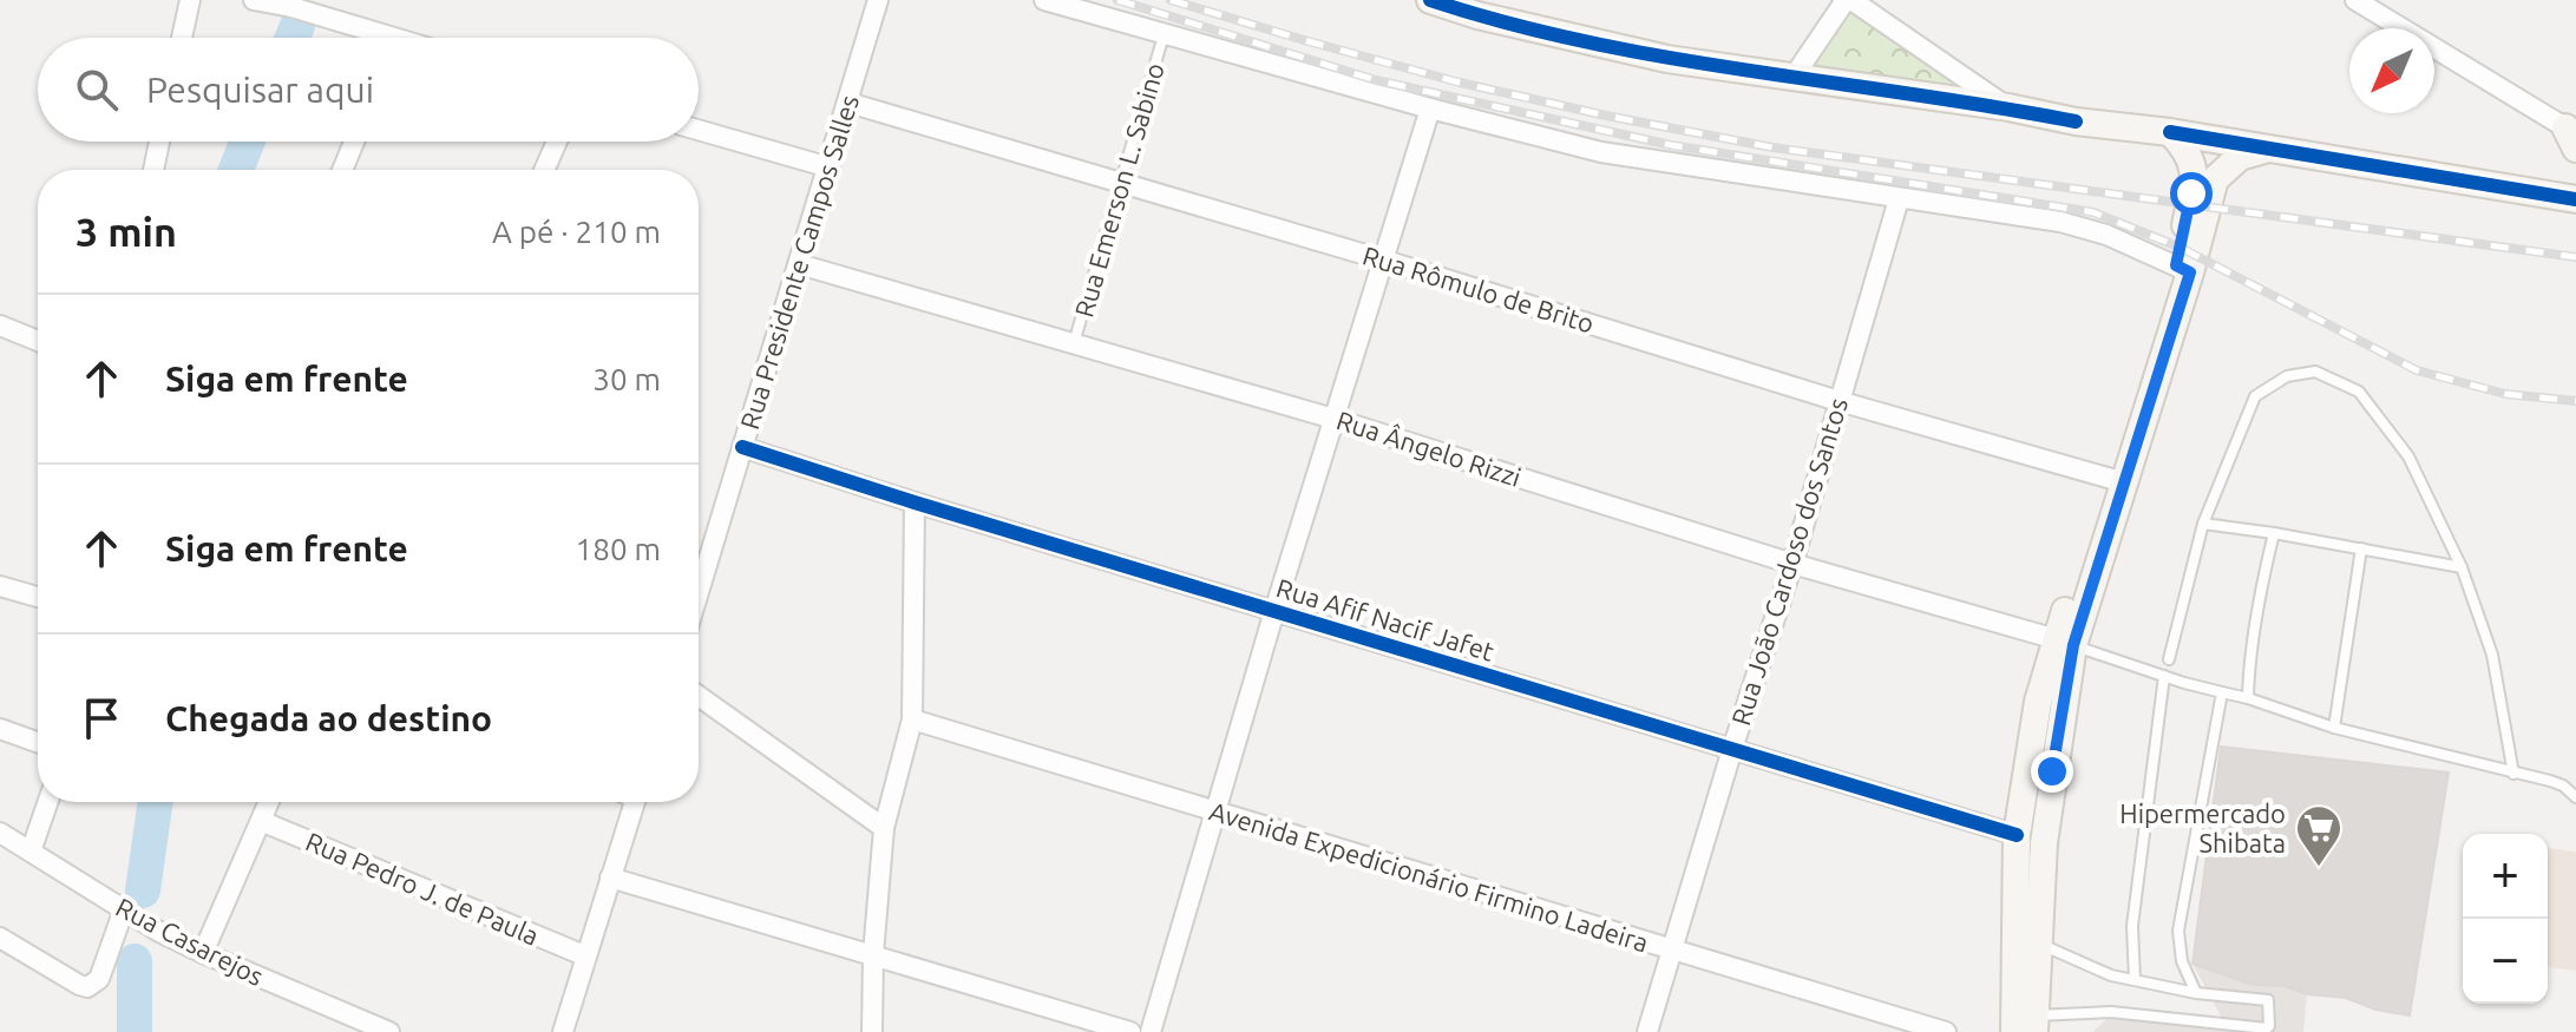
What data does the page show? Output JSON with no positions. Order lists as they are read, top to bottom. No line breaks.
{"streets":{"street":["Rua Presidente Campos Salles","Rua Rômulo de Brito","Rua Ângelo Rizzi","Rua João Cardoso dos Santos","Rua Afif Nacif Jafet","Avenida Expedicionário Firmino Ladeira","Rua Pedro J. de Paula","Rua Casarejos"],"lane":["Rua Emerson L. Sabino"]},"crossings":[["Rua Emerson L. Sabino","Rua Rômulo de Brito"],["Rua Emerson L. Sabino","Rua Ângelo Rizzi"],["Rua Presidente Campos Salles","Rua Rômulo de Brito"],["Rua Presidente Campos Salles","Rua Ângelo Rizzi"],["Rua Presidente Campos Salles","Rua Afif Nacif Jafet"],["Rua Rômulo de Brito","Rua João Cardoso dos Santos"],["Rua Ângelo Rizzi","Rua João Cardoso dos Santos"],["Rua João Cardoso dos Santos","Rua Afif Nacif Jafet"],["Rua João Cardoso dos Santos","Avenida Expedicionário Firmino Ladeira"]],"places":{"supermarket":["Hipermercado Shibata"]},"north":"bottom left","page":{"search":"Pesquisar aqui","heading":["3 min","A pé · 210 m"],"list":[["Siga em frente","30 m"],["Siga em frente","180 m"],"Chegada ao destino"],"map_buttons":["+","−"]}}
